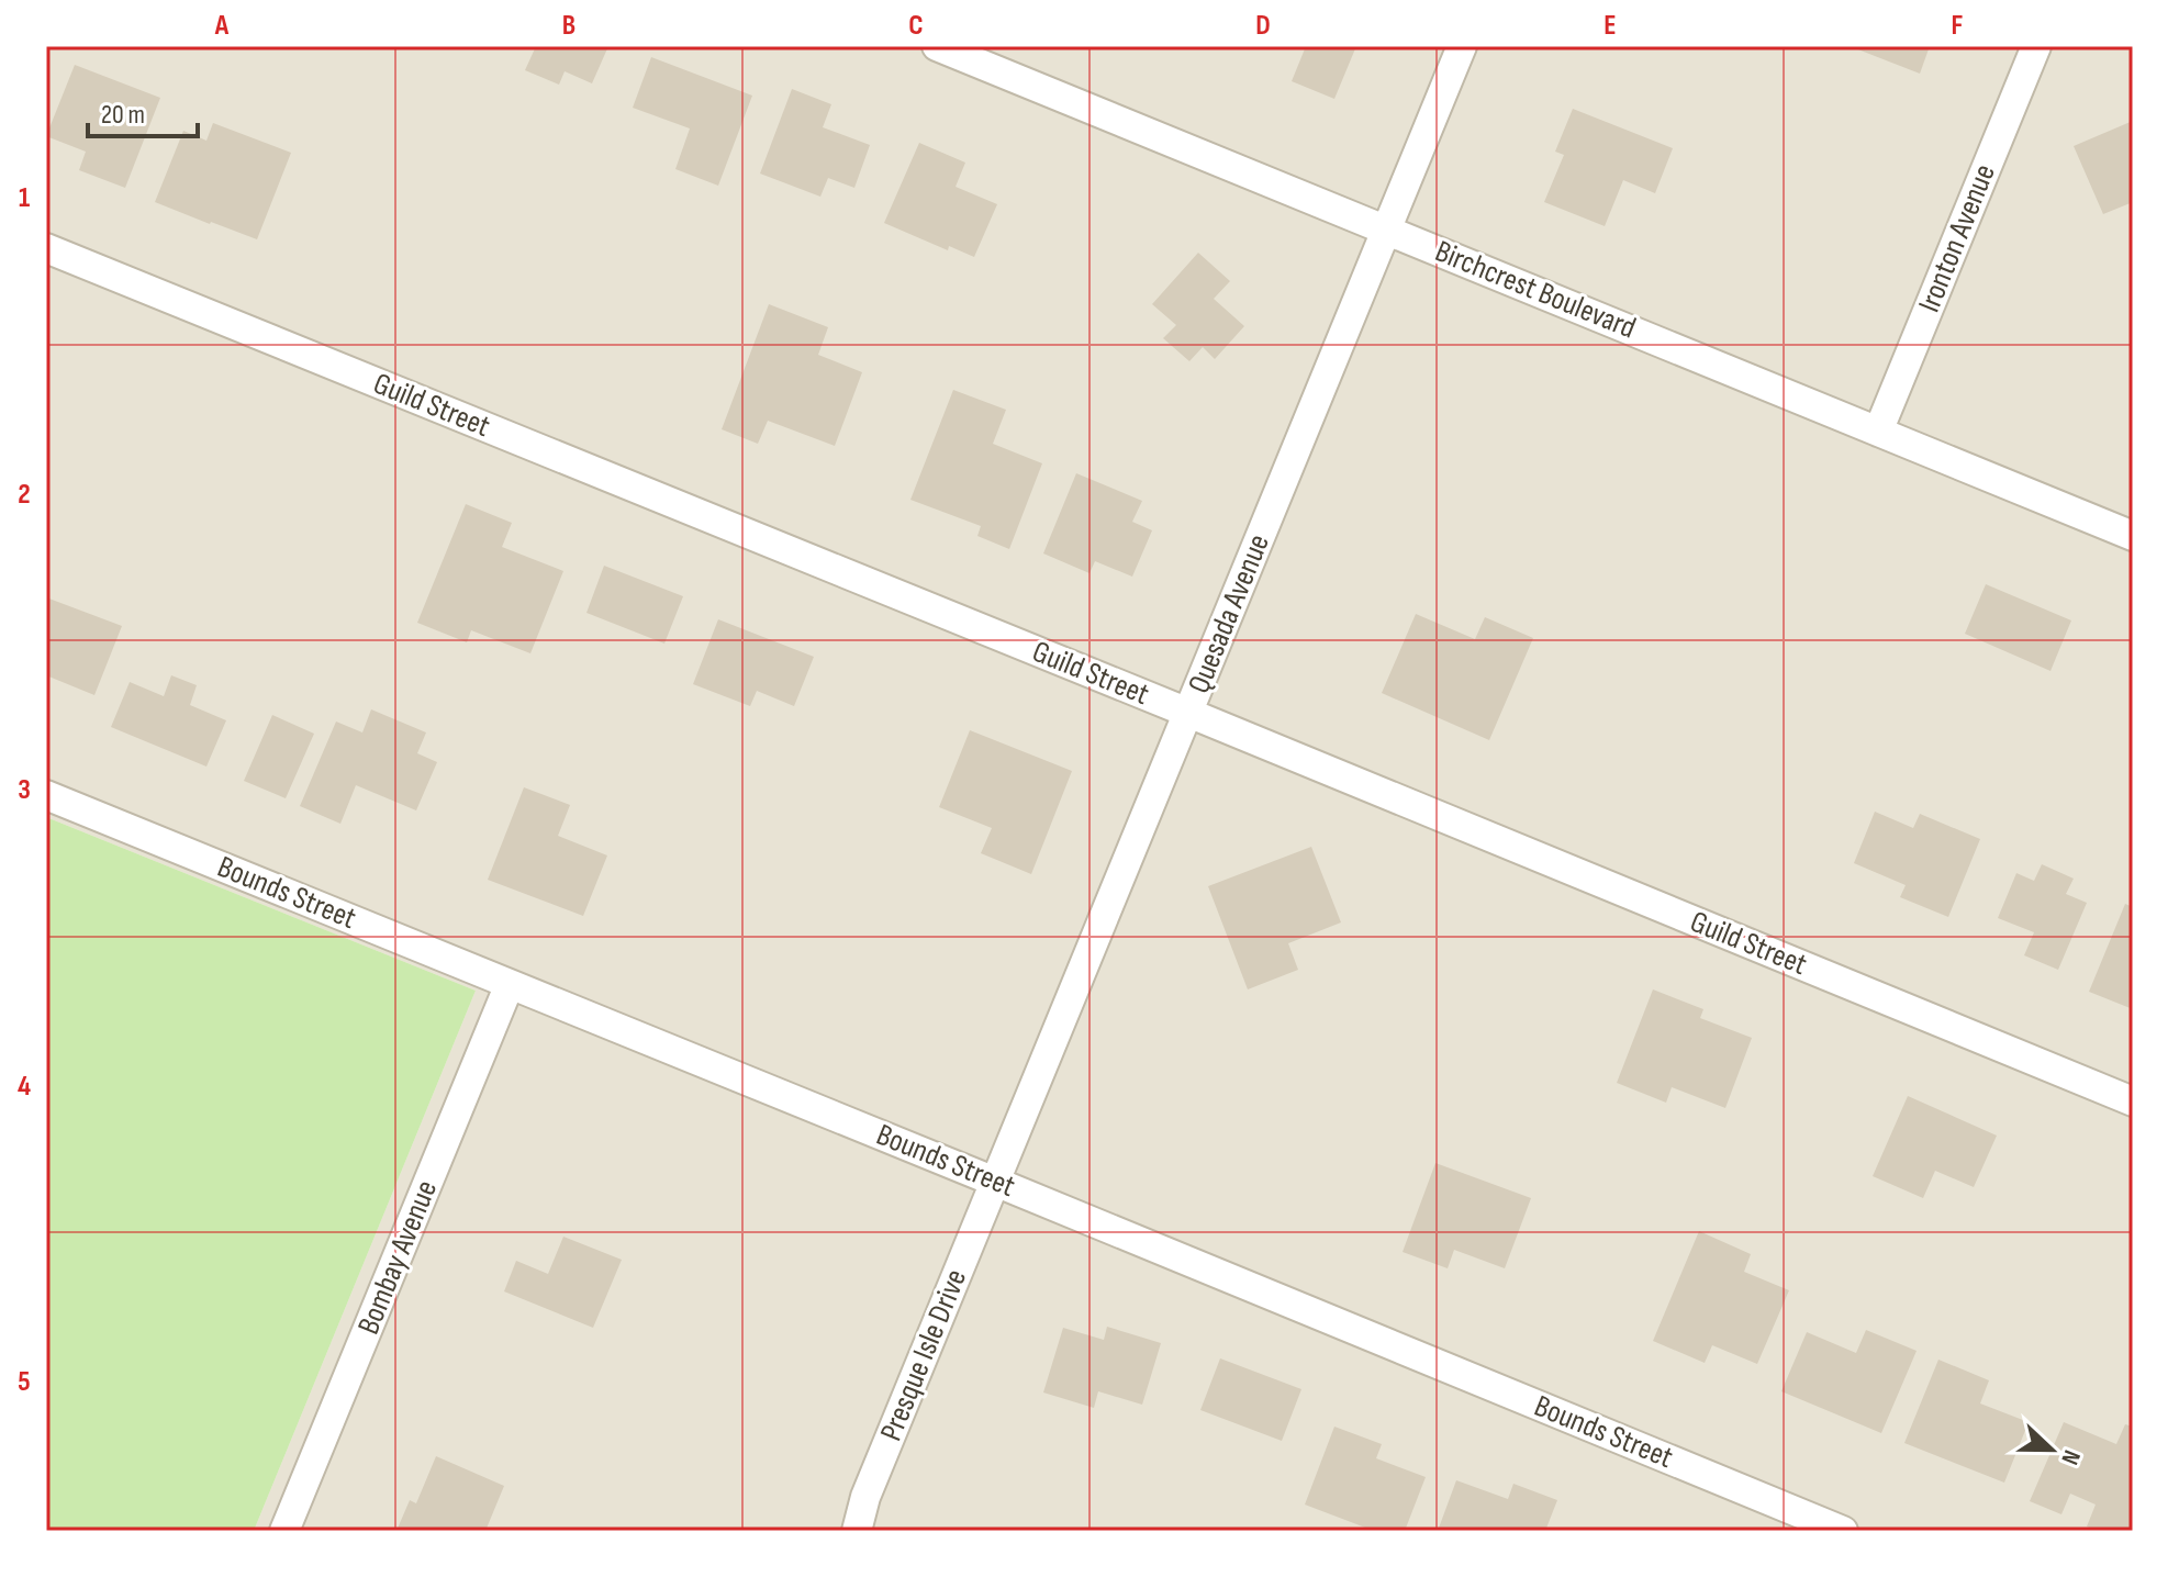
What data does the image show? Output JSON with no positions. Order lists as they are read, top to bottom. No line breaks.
{"streets":{"street":["Ironton Avenue","Birchcrest Boulevard","Guild Street","Quesada Avenue","Bounds Street","Bombay Avenue","Presque Isle Drive"]},"crossings":[["Ironton Avenue","Birchcrest Boulevard"],["Birchcrest Boulevard","Quesada Avenue"],["Guild Street","Quesada Avenue"],["Quesada Avenue","Bounds Street"],["Quesada Avenue","Presque Isle Drive"],["Bounds Street","Bombay Avenue"],["Bounds Street","Presque Isle Drive"]],"scale_bar":"20 m","north":"right","grid":{"columns":["A","B","C","D","E","F"],"rows":["1","2","3","4","5"]}}
